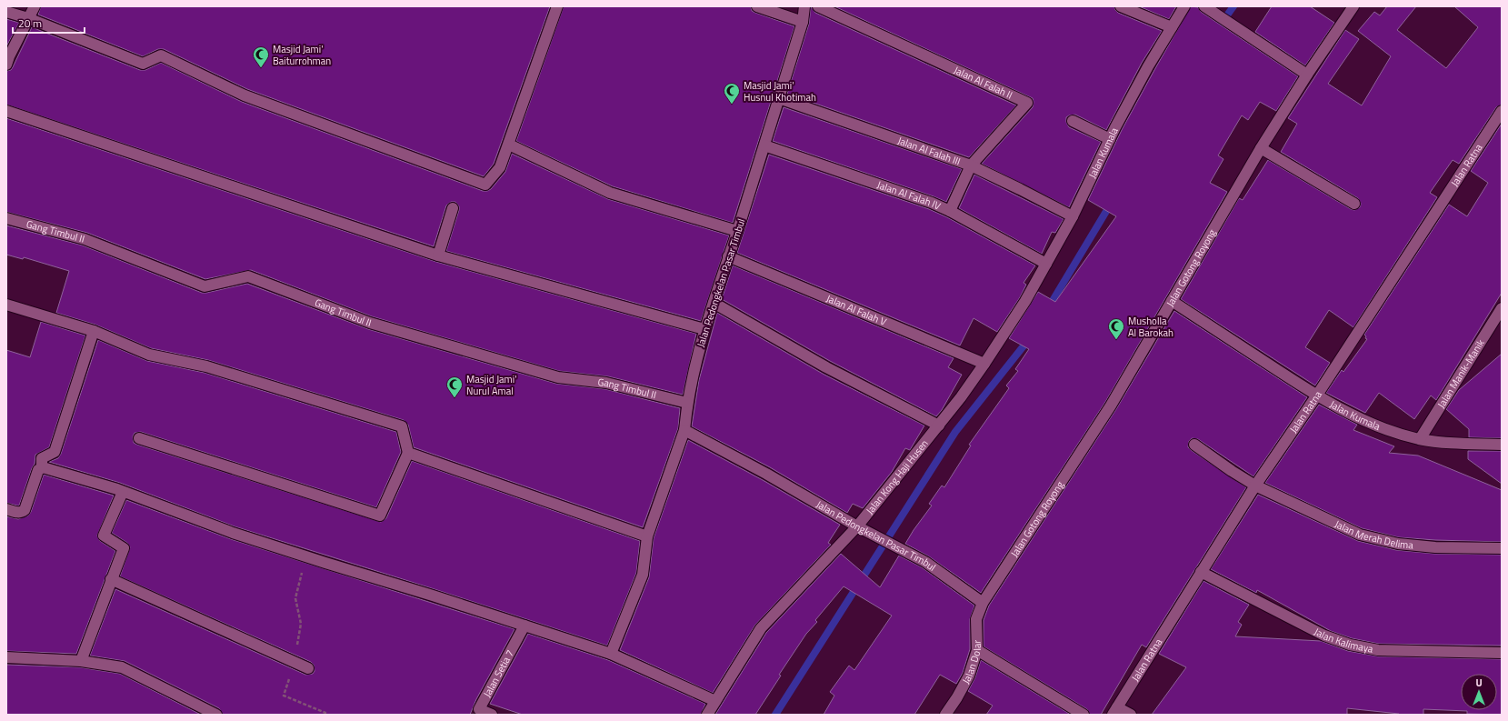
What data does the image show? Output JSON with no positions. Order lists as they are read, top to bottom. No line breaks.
{"streets":{"street":["Jalan Al Falah II","Jalan Al Falah III","Jalan Kumala","Jalan Ratna","Jalan Al Falah IV","Gang Timbul II","Jalan Gotong Royong","Jalan Pedongkelan Pasar Timbul","Jalan Al Falah V","Jalan Manik-Manik","Jalan Kong Haji Husen","Jalan Merah Delima","Jalan Kalimaya","Jalan Dolar","Jalan Setia 7"]},"crossings":[["Jalan Al Falah II","Jalan Al Falah III"],["Jalan Al Falah II","Jalan Al Falah IV"],["Jalan Al Falah III","Jalan Kumala"],["Jalan Al Falah III","Jalan Pedongkelan Pasar Timbul"],["Jalan Kumala","Jalan Ratna"],["Jalan Kumala","Jalan Al Falah IV"],["Jalan Kumala","Jalan Gotong Royong"],["Jalan Kumala","Jalan Manik-Manik"],["Jalan Kumala","Jalan Kong Haji Husen"],["Jalan Ratna","Jalan Merah Delima"],["Jalan Ratna","Jalan Kalimaya"],["Jalan Al Falah IV","Jalan Pedongkelan Pasar Timbul"],["Gang Timbul II","Jalan Pedongkelan Pasar Timbul"],["Jalan Gotong Royong","Jalan Pedongkelan Pasar Timbul"],["Jalan Gotong Royong","Jalan Dolar"],["Jalan Pedongkelan Pasar Timbul","Jalan Al Falah V"],["Jalan Pedongkelan Pasar Timbul","Jalan Kong Haji Husen"],["Jalan Pedongkelan Pasar Timbul","Jalan Dolar"],["Jalan Al Falah V","Jalan Kong Haji Husen"]],"places":{"mosque":["Masjid Jami' Baiturrohman","Masjid Jami' Husnul Khotimah","Musholla Al Barokah","Masjid Jami' Nurul Amal"]},"scale_bar":"20 m","north":"top"}
